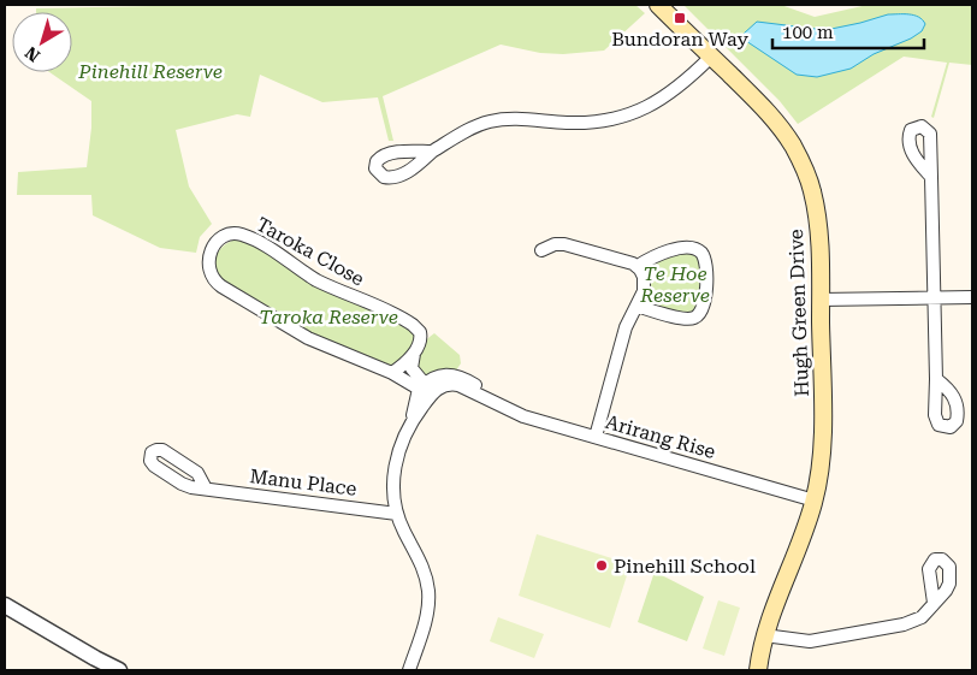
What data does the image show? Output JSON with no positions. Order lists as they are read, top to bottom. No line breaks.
{"streets":{"main road":["Hugh Green Drive"],"street":["Taroka Close","Arirang Rise","Manu Place"]},"crossings":[["Taroka Close","Arirang Rise"],["Hugh Green Drive","Arirang Rise"]],"parks":["Pinehill Reserve","Te Hoe Reserve","Taroka Reserve"],"places":{"transit":["Bundoran Way"],"other":["Pinehill School"]},"scale_bar":"100 m","north":"bottom left"}
